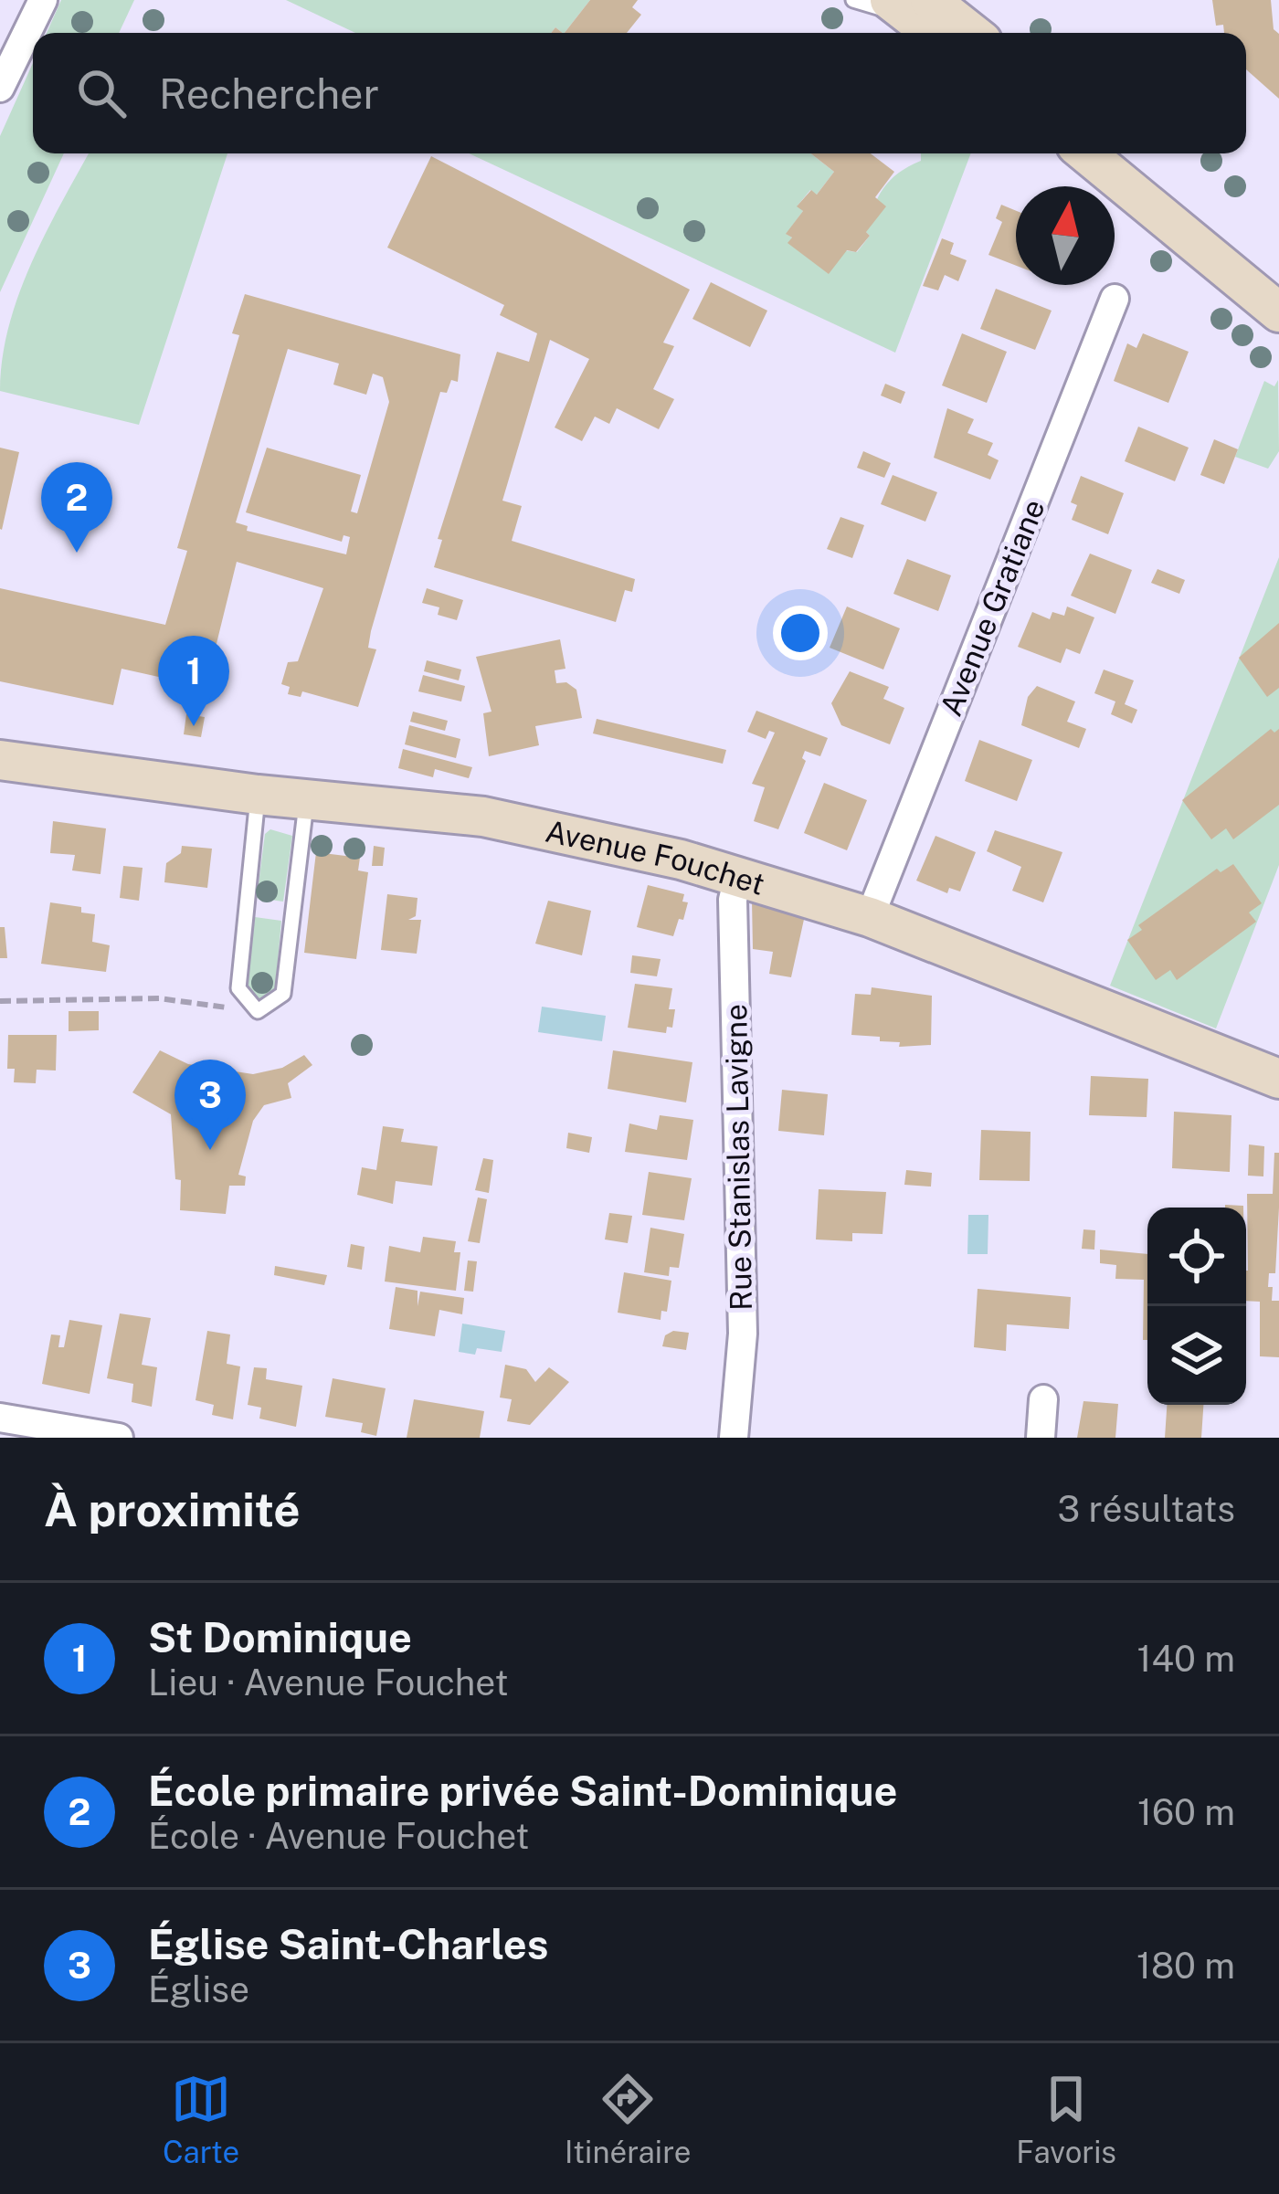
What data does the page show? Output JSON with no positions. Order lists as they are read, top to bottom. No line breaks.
{"streets":{"street":["Avenue Gratiane","Avenue Fouchet","Rue Stanislas Lavigne"]},"crossings":[["Avenue Gratiane","Avenue Fouchet"],["Avenue Fouchet","Rue Stanislas Lavigne"]],"north":"top","page":{"search":"Rechercher","pins":["2","1","3"],"heading":["À proximité","3 résultats"],"list":[{"mark":"1","name":"St Dominique","note":"Lieu · Avenue Fouchet","value":"140 m"},{"mark":"2","name":"École primaire privée Saint-Dominique","note":"École · Avenue Fouchet","value":"160 m"},{"mark":"3","name":"Église Saint-Charles","note":"Église","value":"180 m"}],"nav":["Carte","Itinéraire","Favoris"]}}
